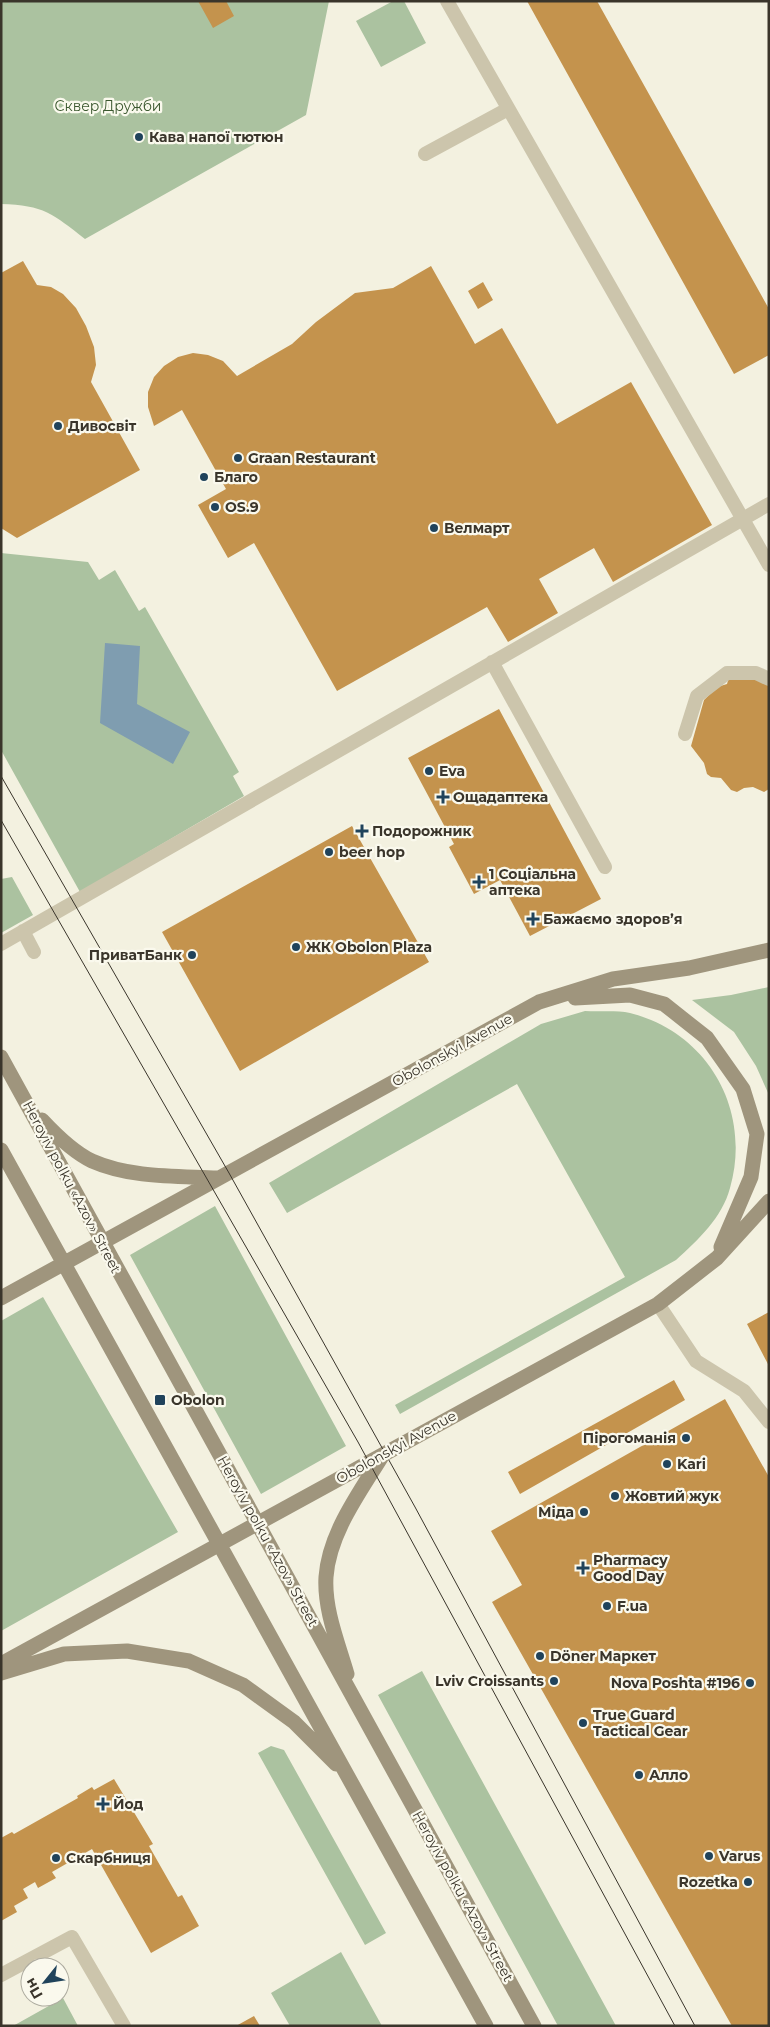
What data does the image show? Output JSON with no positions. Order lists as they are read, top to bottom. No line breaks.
{"streets":{"main road":["Obolonskyi Avenue","Heroyiv polku «Azov» Street"]},"crossings":[["Obolonskyi Avenue","Heroyiv polku «Azov» Street"]],"parks":["Сквер Дружби"],"places":{"other":["Кава напої тютюн","Дивосвіт","Graan Restaurant","Благо","OS.9","Велмарт","Eva","beer hop","ЖК Obolon Plaza","ПриватБанк","Пірогоманія","Kari","Жовтий жук","Міда","F.ua","Döner Маркет","Lviv Croissants","Nova Poshta #196","True Guard Tactical Gear","Алло","Varus","Скарбниця","Rozetka"],"health":["Ощадаптека","Подорожник","1 Соціальна аптека","Бажаємо здоровʼя","Pharmacy Good Day","Йод"],"transit":["Obolon"]},"north":"bottom left"}
